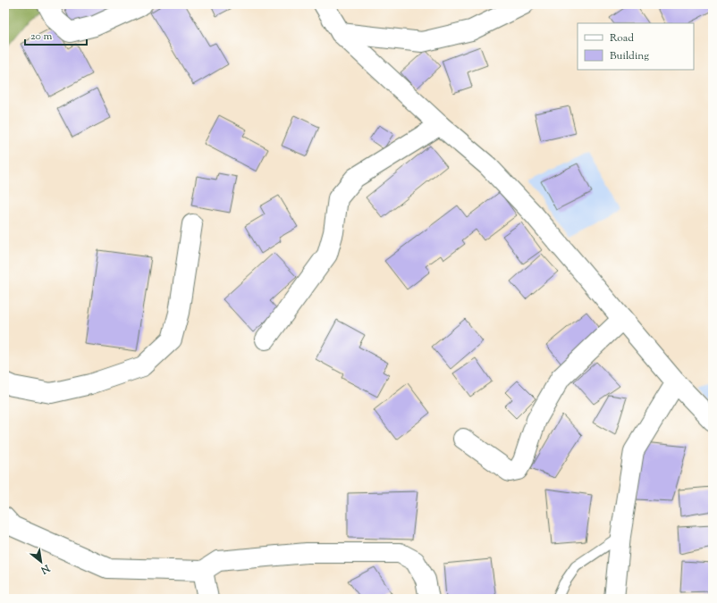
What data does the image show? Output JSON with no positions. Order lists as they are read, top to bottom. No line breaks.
{"legend":["Road","Building"],"scale_bar":"20 m","north":"bottom right"}
